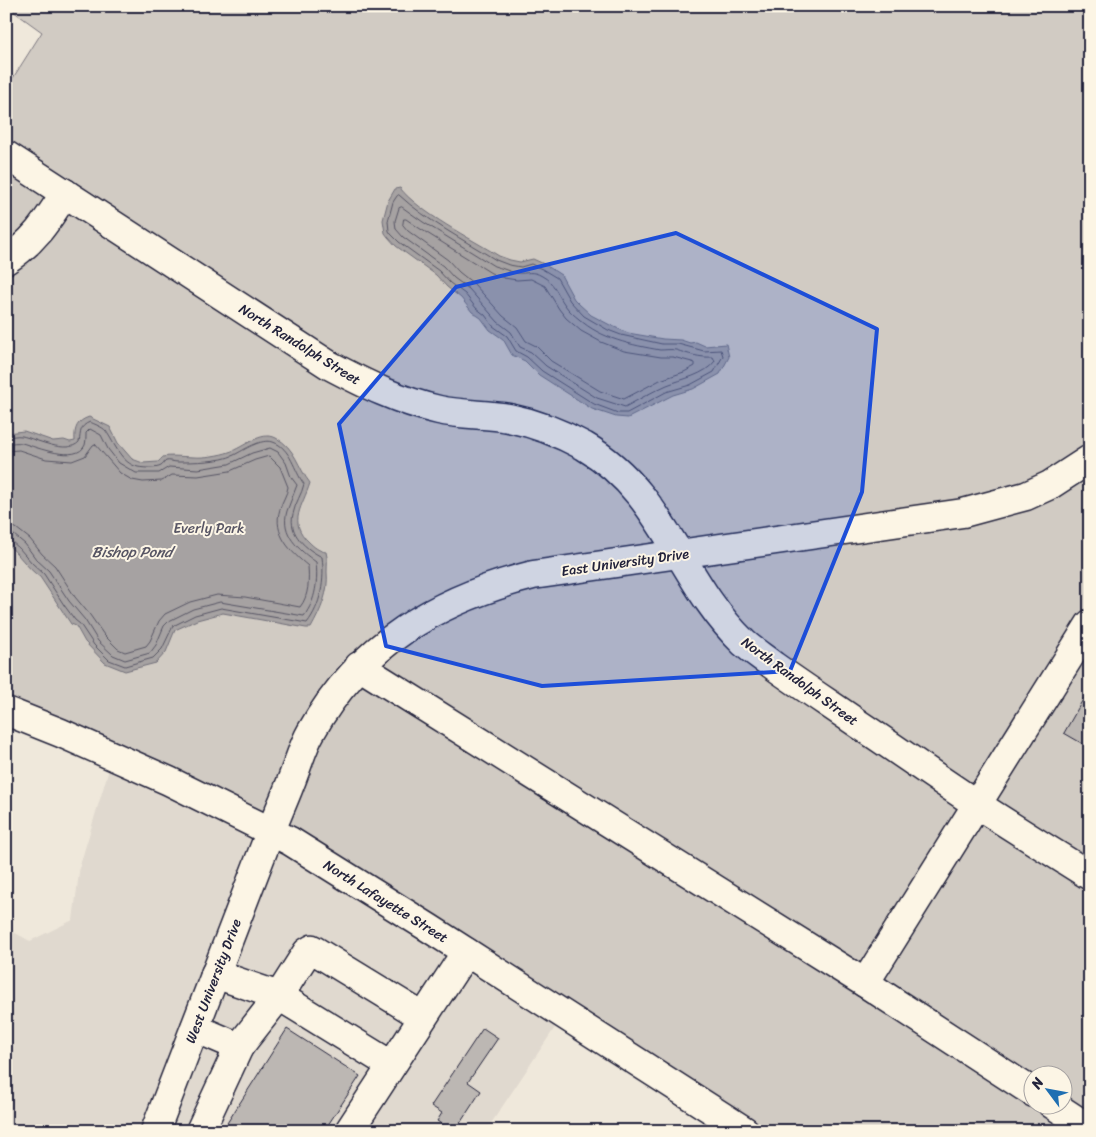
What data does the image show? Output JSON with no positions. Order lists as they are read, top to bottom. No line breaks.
{"streets":{"main road":["North Randolph Street","East University Drive","North Lafayette Street","West University Drive"]},"crossings":[["North Randolph Street","East University Drive"],["East University Drive","North Lafayette Street"],["East University Drive","West University Drive"],["North Lafayette Street","West University Drive"]],"water":["Bishop Pond"],"parks":["Everly Park"],"north":"top left"}
